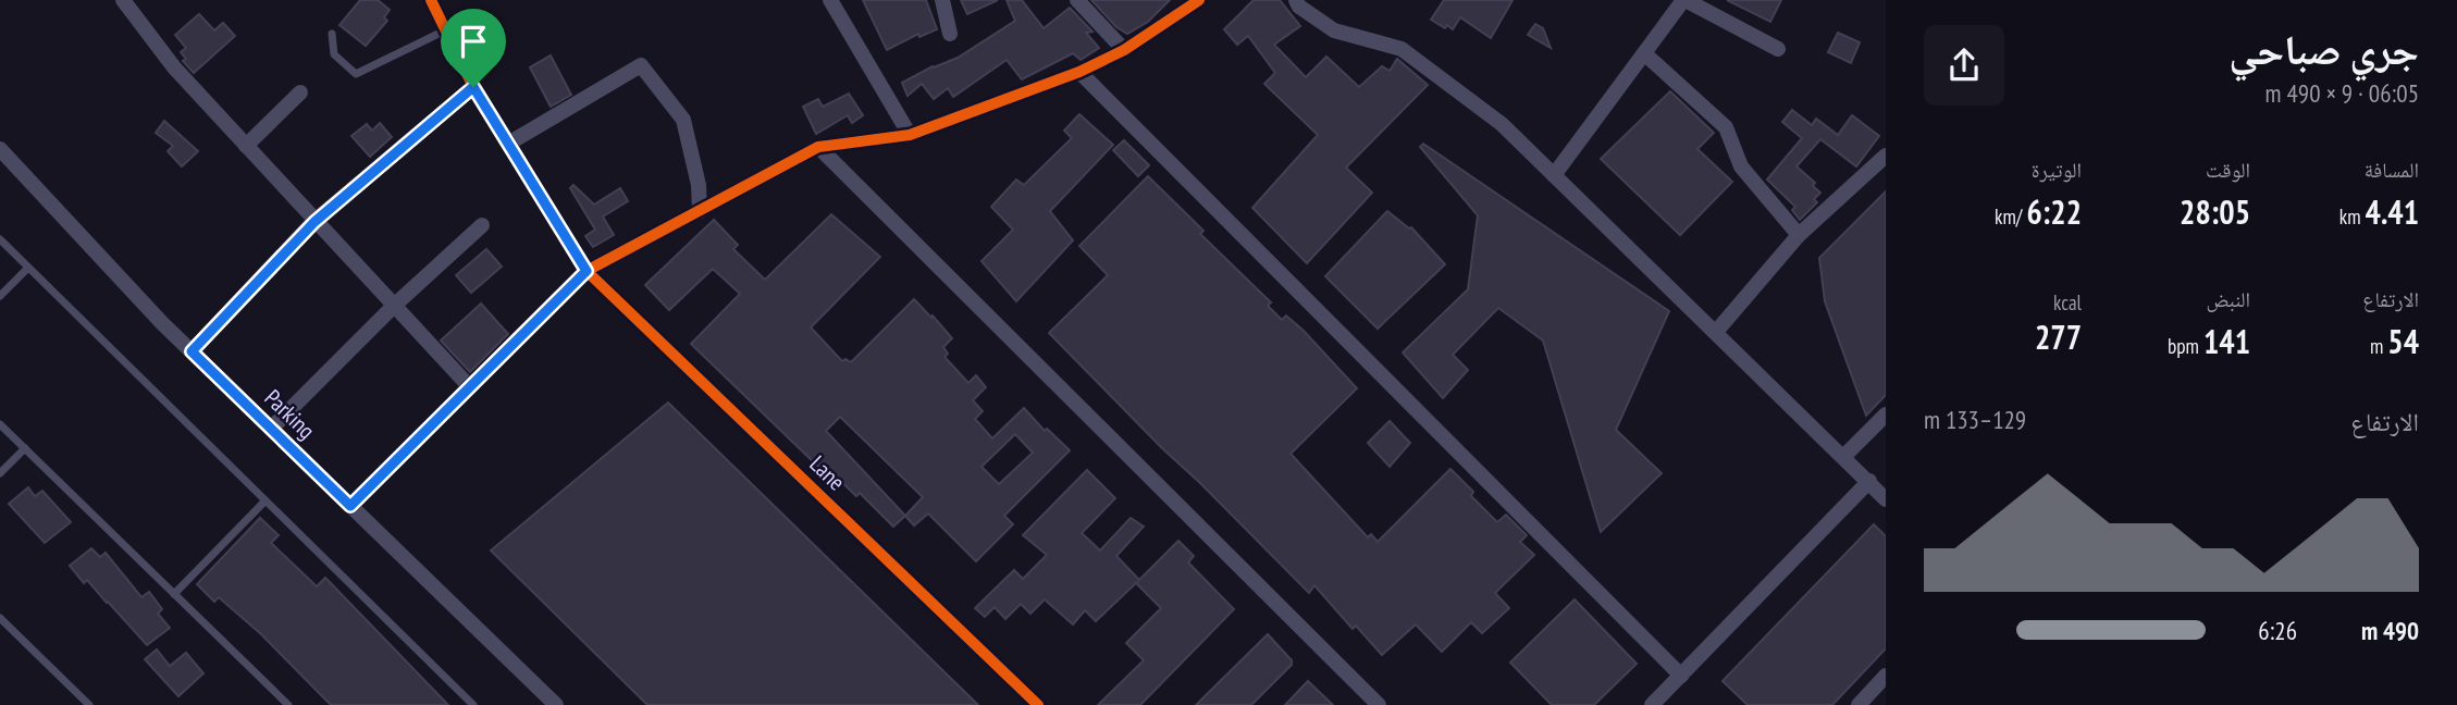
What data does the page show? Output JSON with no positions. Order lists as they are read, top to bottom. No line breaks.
{"streets":{"street":["Parking","Lane"]},"page":{"heading":["جري صباحي","06:05 · 9 × 490 m"],"stats":[["المسافة","4.41 km"],["الوقت","28:05"],["الوتيرة","6:22 /km"],["الارتفاع","54 m"],["النبض","141 bpm"],["kcal","277"]],"chart":["الارتفاع","129–133 m"],"list":[{"name":"490 m","note":"6:26"}]}}
